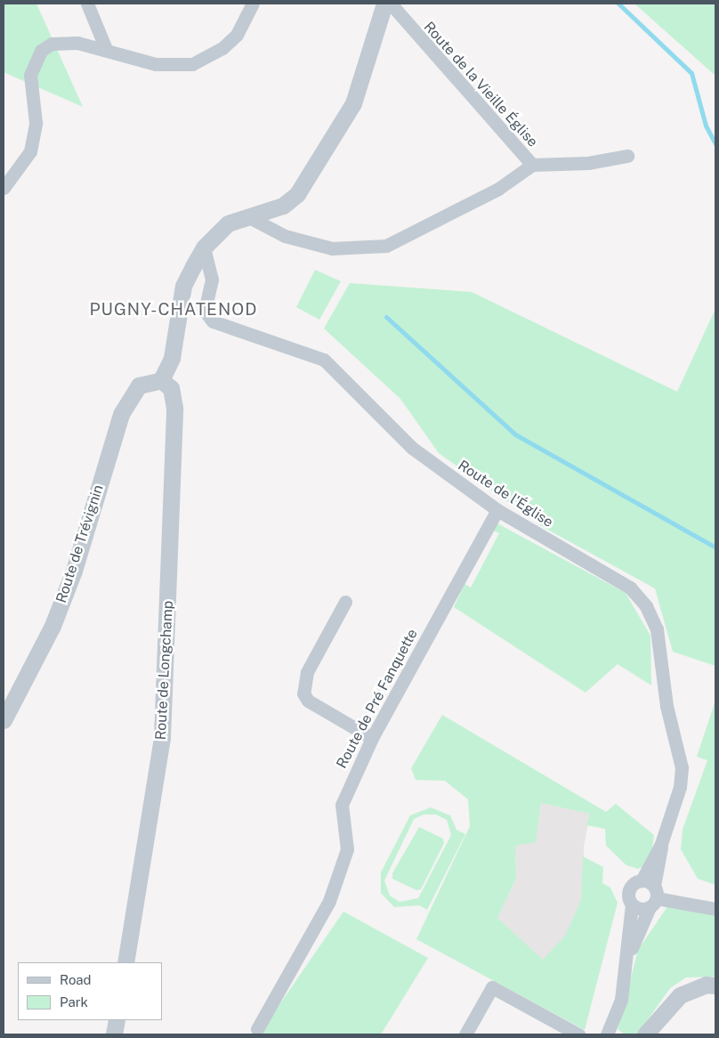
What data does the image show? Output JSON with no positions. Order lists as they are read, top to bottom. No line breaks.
{"streets":{"street":["Route de la Vieille Église","Route de l'Église","Route de Trévignin","Route de Longchamp","Route de Pré Fanquette"]},"crossings":[["Route de l'Église","Route de Pré Fanquette"],["Route de Trévignin","Route de Longchamp"]],"districts":["PUGNY-CHATENOD"],"legend":["Road","Park"]}
